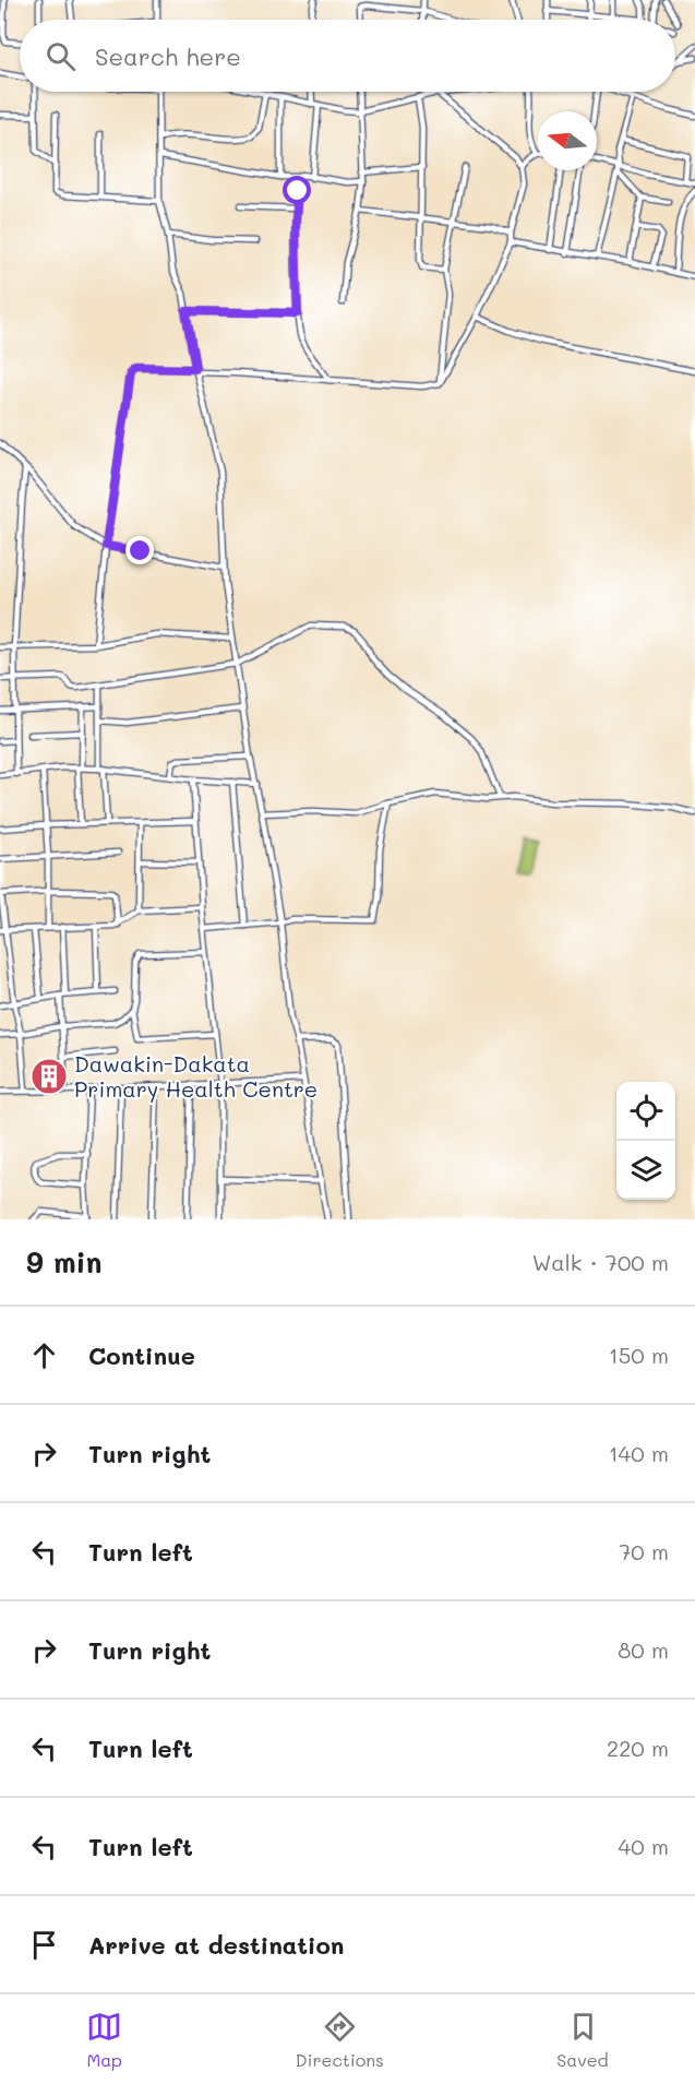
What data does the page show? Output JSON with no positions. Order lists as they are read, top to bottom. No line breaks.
{"places":{"building":["Dawakin-Dakata Primary Health Centre"]},"north":"left","page":{"search":"Search here","heading":["9 min","Walk · 700 m"],"list":[["Continue","150 m"],["Turn right","140 m"],["Turn left","70 m"],["Turn right","80 m"],["Turn left","220 m"],["Turn left","40 m"],"Arrive at destination"],"nav":["Map","Directions","Saved"]}}
